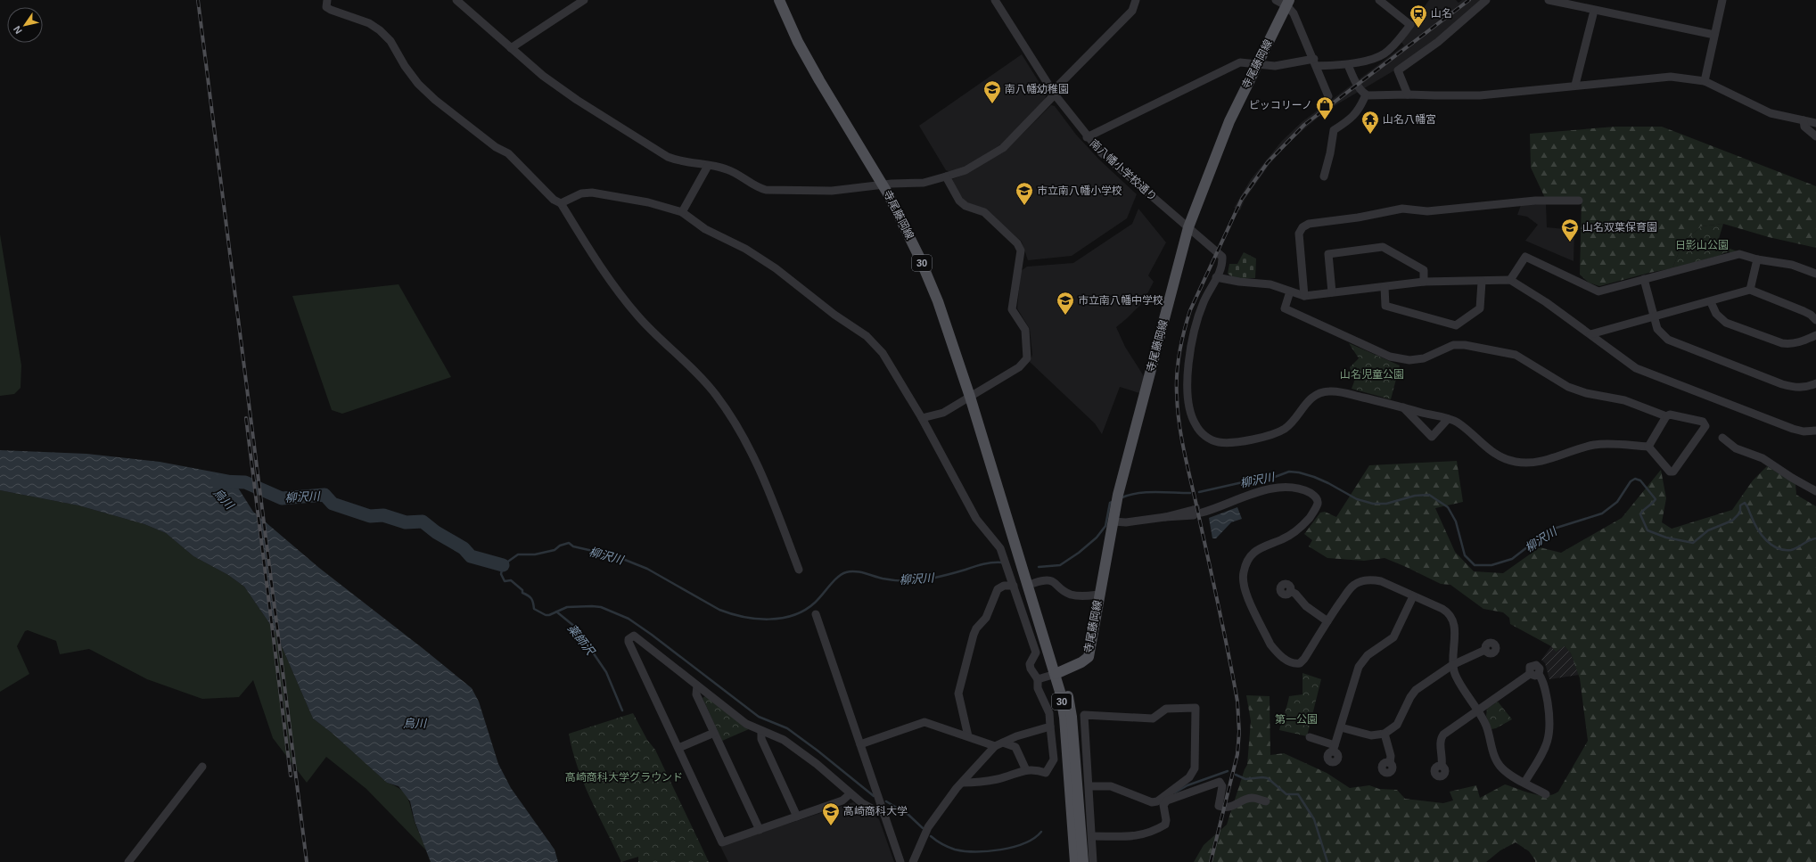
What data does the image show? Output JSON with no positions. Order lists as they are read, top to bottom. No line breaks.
{"streets":{"main road":["寺尾藤岡線","30"],"street":["南八幡小学校通り"]},"crossings":[["寺尾藤岡線","南八幡小学校通り"]],"water":["柳沢川","烏川","薬師沢"],"parks":["日影山公園","山名児童公園","第一公園","高崎商科大学グラウンド"],"places":{"station":["山名"],"school or university":["南八幡幼稚園","市立南八幡小学校","山名双葉保育園","市立南八幡中学校","高崎商科大学"],"shop":["ピッコリーノ"],"temple":["山名八幡宮"]},"north":"bottom left"}
